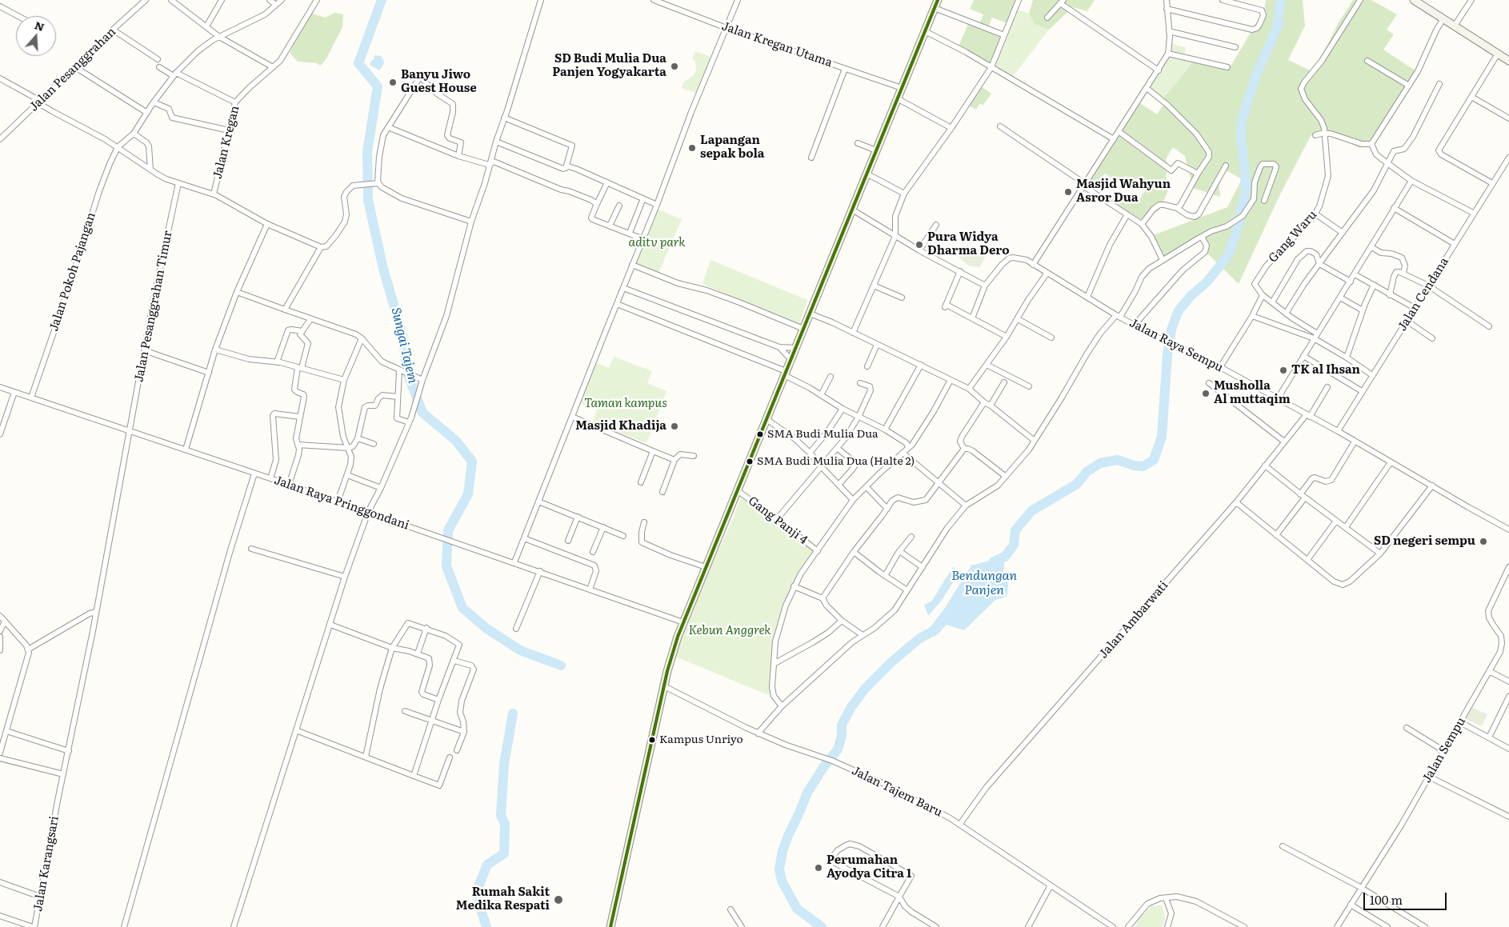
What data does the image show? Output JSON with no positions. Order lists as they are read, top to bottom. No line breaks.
{"streets":{"street":["Jalan Kregan Utama","Jalan Pesanggrahan","Jalan Kregan","Gang Waru","Jalan Pokoh Pajangan","Jalan Cendana","Jalan Pesanggrahan Timur","Jalan Raya Sempu","Jalan Raya Pringgondani","Gang Panji 4","Jalan Ambarwati","Jalan Sempu","Jalan Tajem Baru","Jalan Karangsari"]},"crossings":[["Jalan Pokoh Pajangan","Jalan Raya Pringgondani"],["Jalan Cendana","Jalan Raya Sempu"],["Jalan Pesanggrahan Timur","Jalan Raya Pringgondani"],["Jalan Pesanggrahan Timur","Jalan Karangsari"],["Jalan Raya Sempu","Jalan Ambarwati"],["Jalan Ambarwati","Jalan Tajem Baru"]],"water":["Sungai Tajem","Bendungan Panjen"],"parks":["aditv park","Taman kampus","Kebun Anggrek"],"places":["SD Budi Mulia Dua Panjen Yogyakarta","Banyu Jiwo Guest House","Lapangan sepak bola","Masjid Wahyun Asror Dua","Pura Widya Dharma Dero","TK al Ihsan","Musholla Al muttaqim","Masjid Khadija","SMA Budi Mulia Dua","SMA Budi Mulia Dua (Halte 2)","SD negeri sempu","Kampus Unriyo","Perumahan Ayodya Citra 1","Rumah Sakit Medika Respati"],"scale_bar":"100 m","north":"top"}
